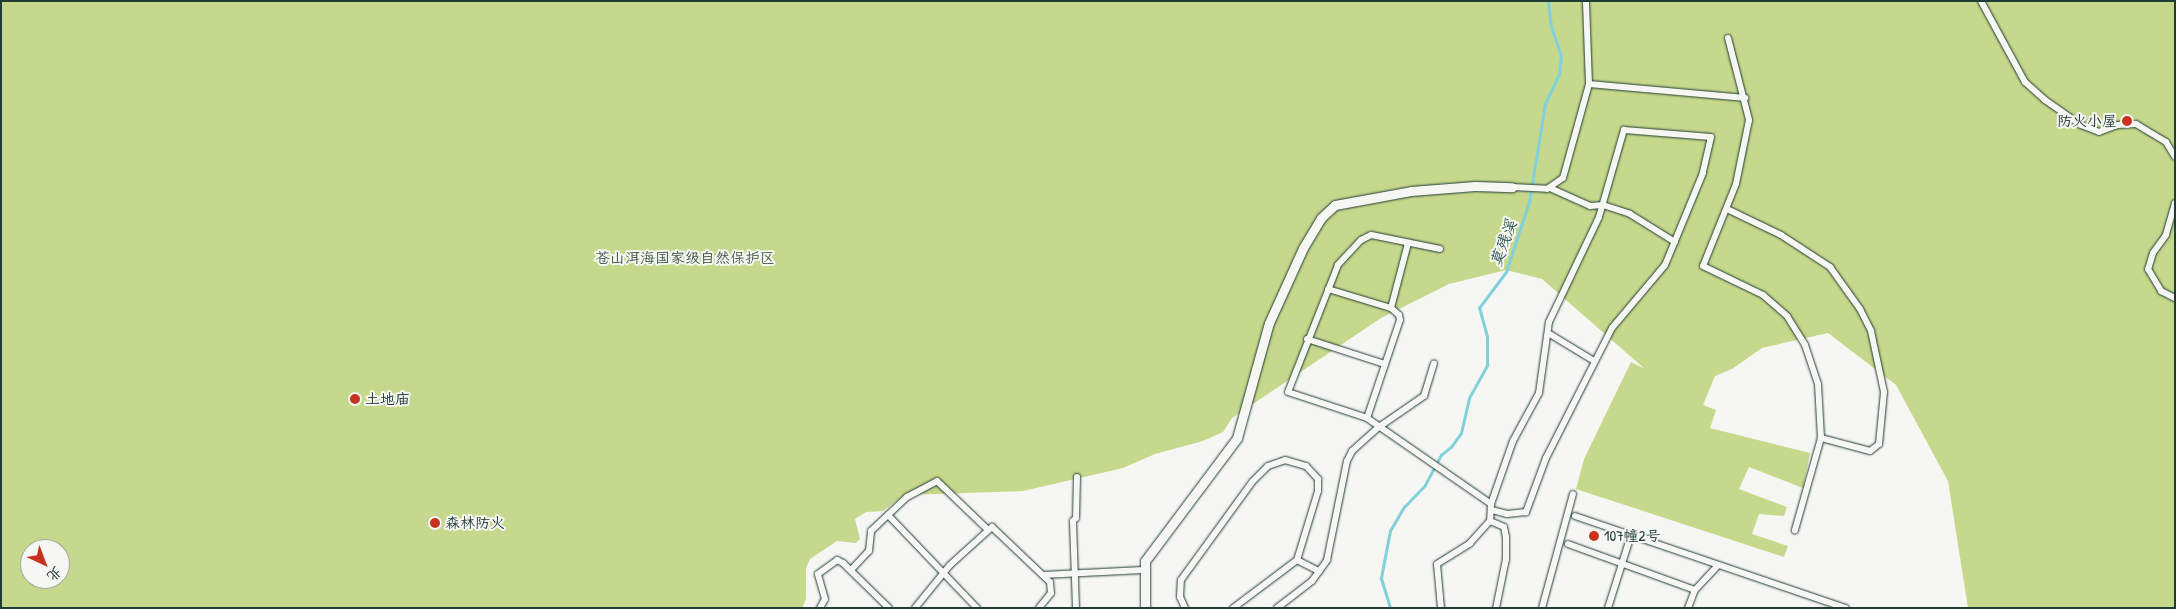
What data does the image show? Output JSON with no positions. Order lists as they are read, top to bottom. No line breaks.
{"water":["莫残溪"],"parks":["苍山洱海国家级自然保护区"],"places":["防火小屋","土地庙","森林防火","107幢2号"],"north":"bottom right"}
